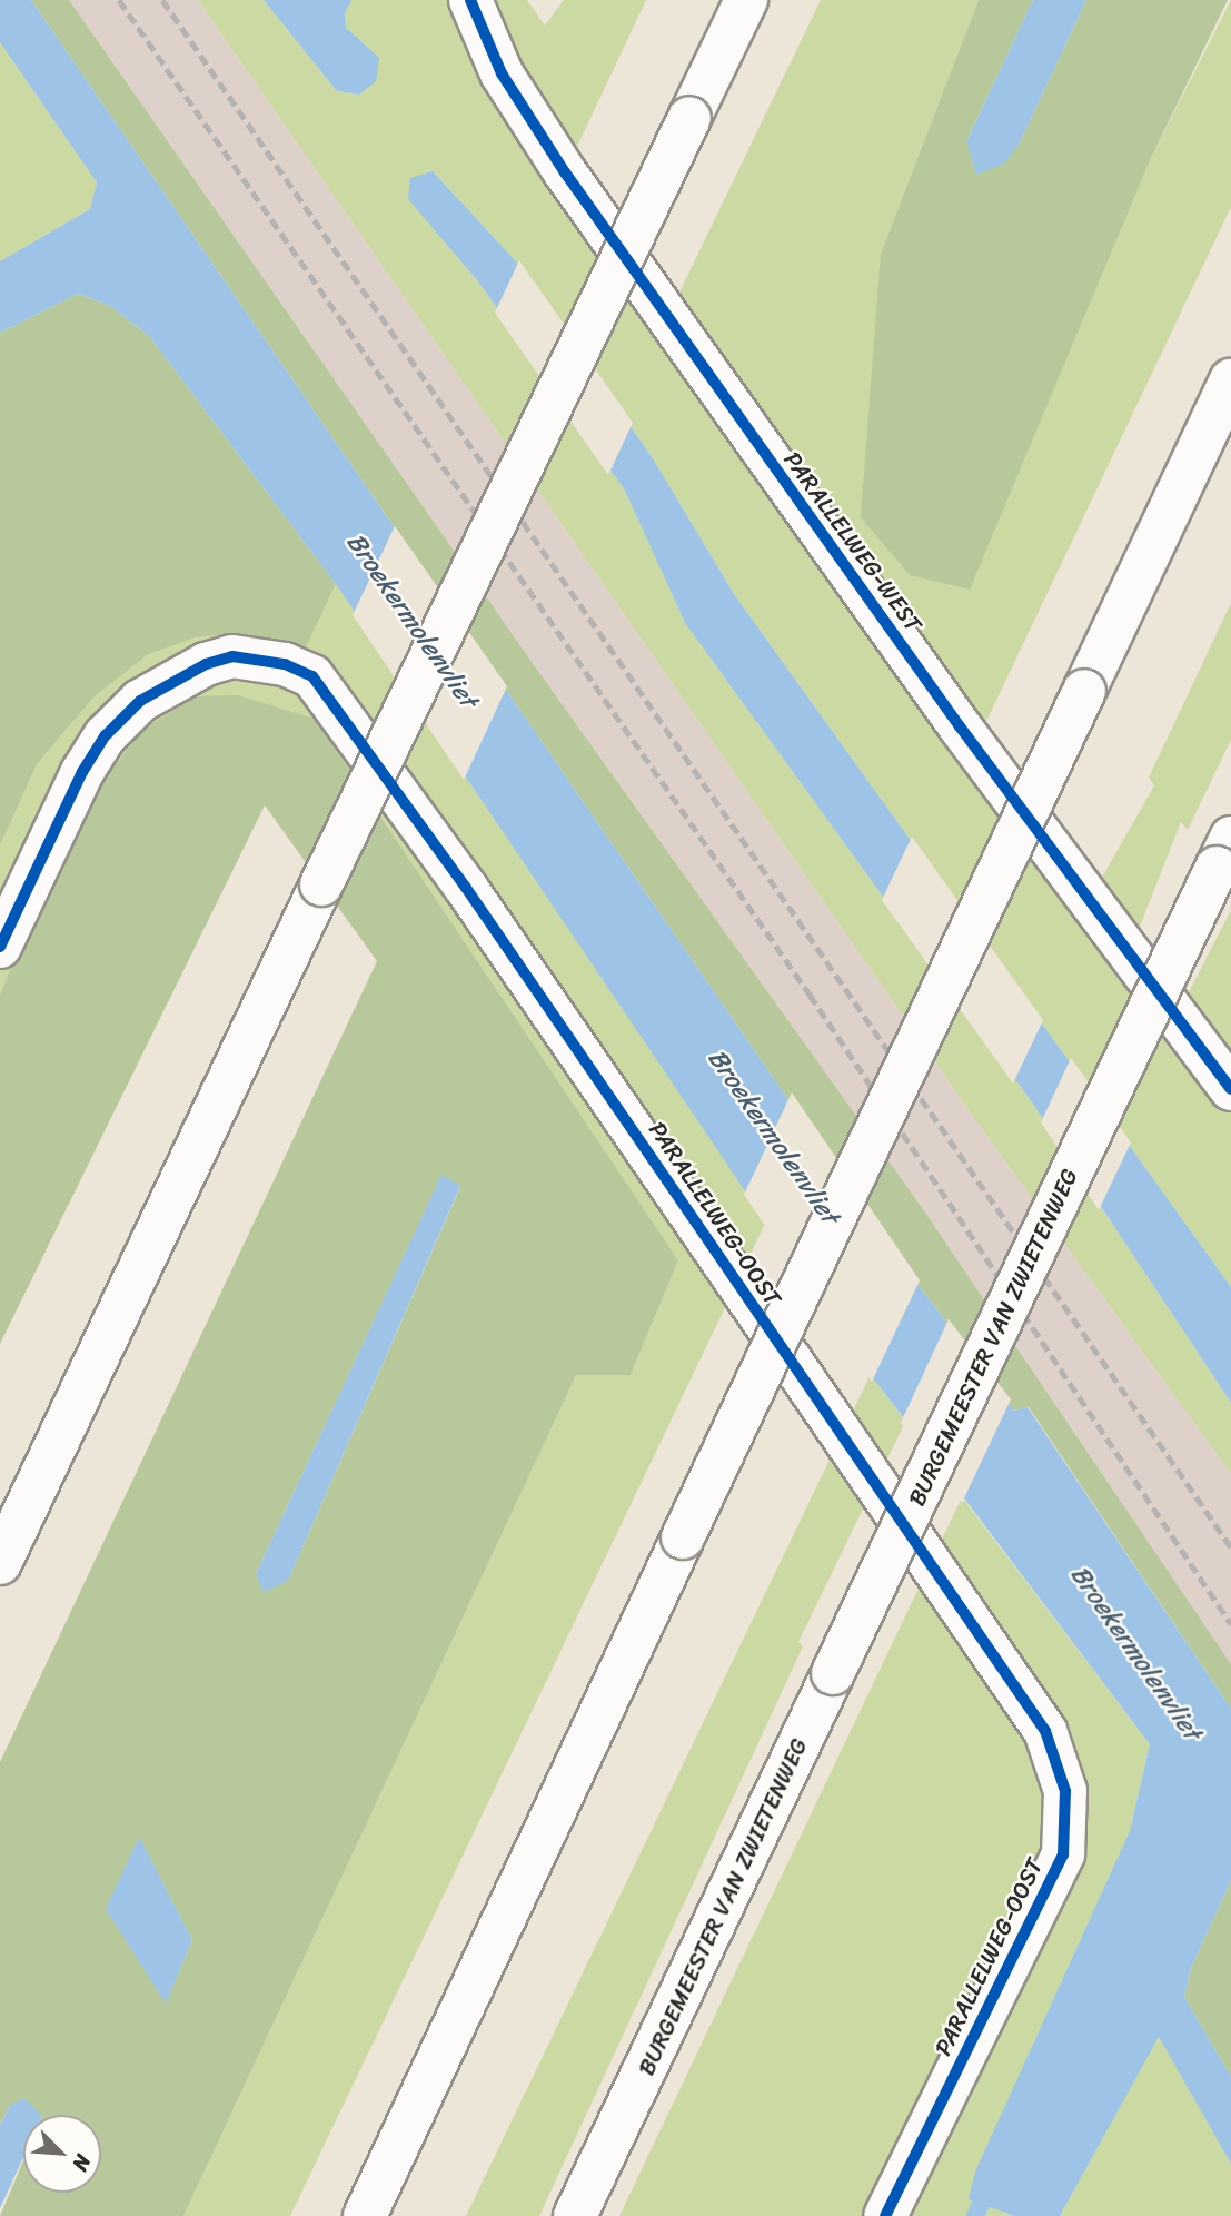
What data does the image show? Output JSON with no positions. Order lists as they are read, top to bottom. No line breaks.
{"streets":{"main road":["PARALLELWEG-WEST","PARALLELWEG-OOST","BURGEMEESTER VAN ZWIETENWEG"]},"water":["Broekermolenvliet"],"north":"bottom right"}
